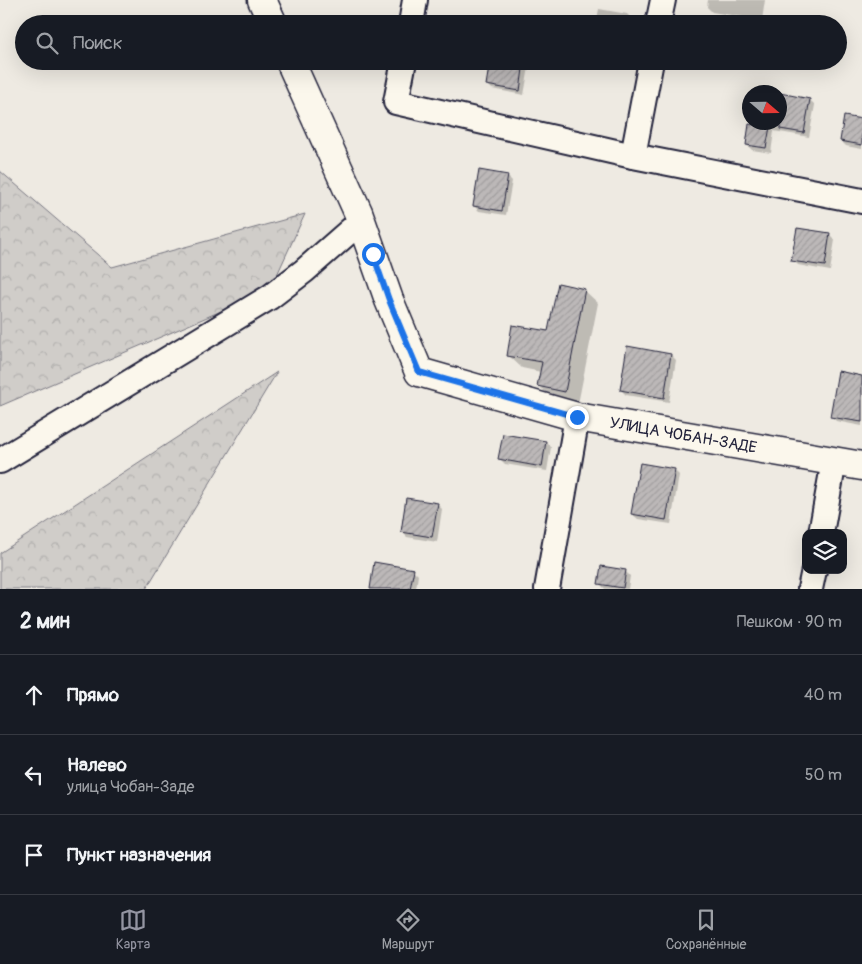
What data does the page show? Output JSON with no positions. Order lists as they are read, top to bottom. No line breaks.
{"streets":{"main road":["УЛИЦА ЧОБАН-ЗАДЕ"]},"north":"right","page":{"search":"Поиск","heading":["2 мин","Пешком · 90 m"],"list":[["Прямо","40 m"],["Налево","улица Чобан-Заде","50 m"],"Пункт назначения"],"nav":["Карта","Маршрут","Сохранённые"]}}
